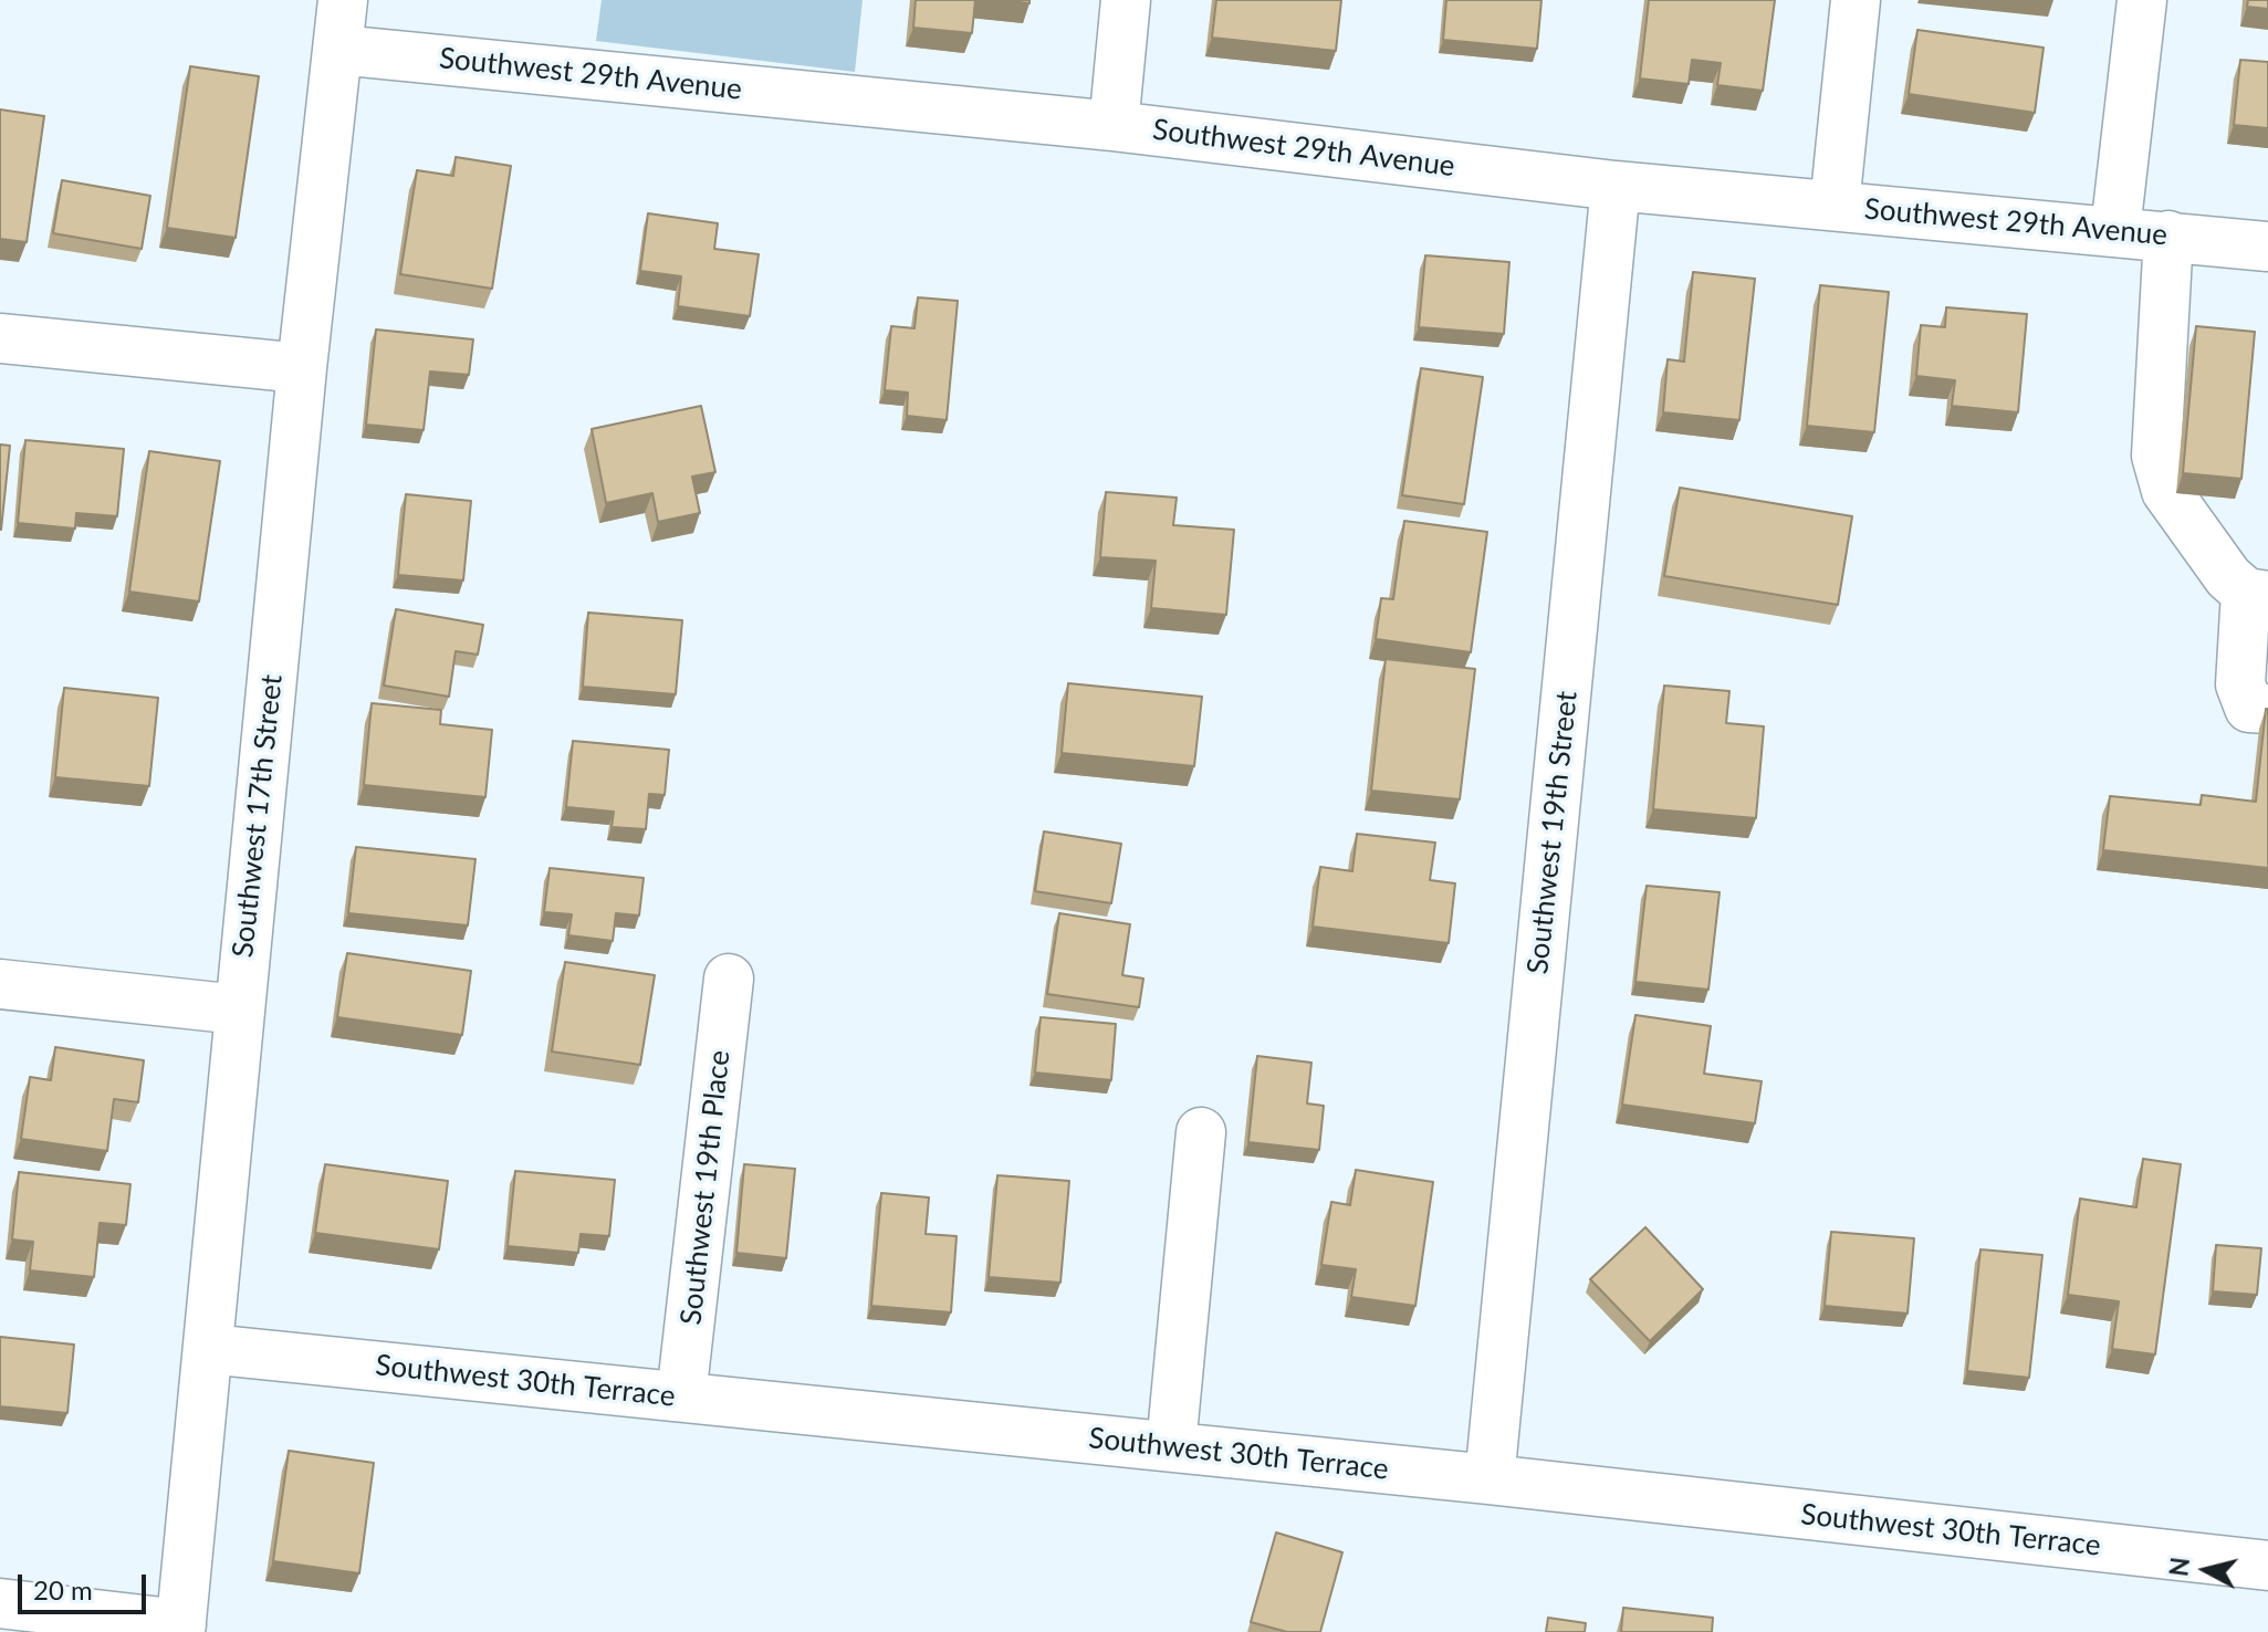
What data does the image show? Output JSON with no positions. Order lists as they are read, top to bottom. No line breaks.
{"streets":{"street":["Southwest 29th Avenue","Southwest 17th Street","Southwest 19th Street","Southwest 19th Place","Southwest 30th Terrace"]},"crossings":[["Southwest 29th Avenue","Southwest 17th Street"],["Southwest 29th Avenue","Southwest 19th Street"],["Southwest 17th Street","Southwest 30th Terrace"],["Southwest 19th Street","Southwest 30th Terrace"],["Southwest 19th Place","Southwest 30th Terrace"]],"scale_bar":"20 m","north":"left"}
